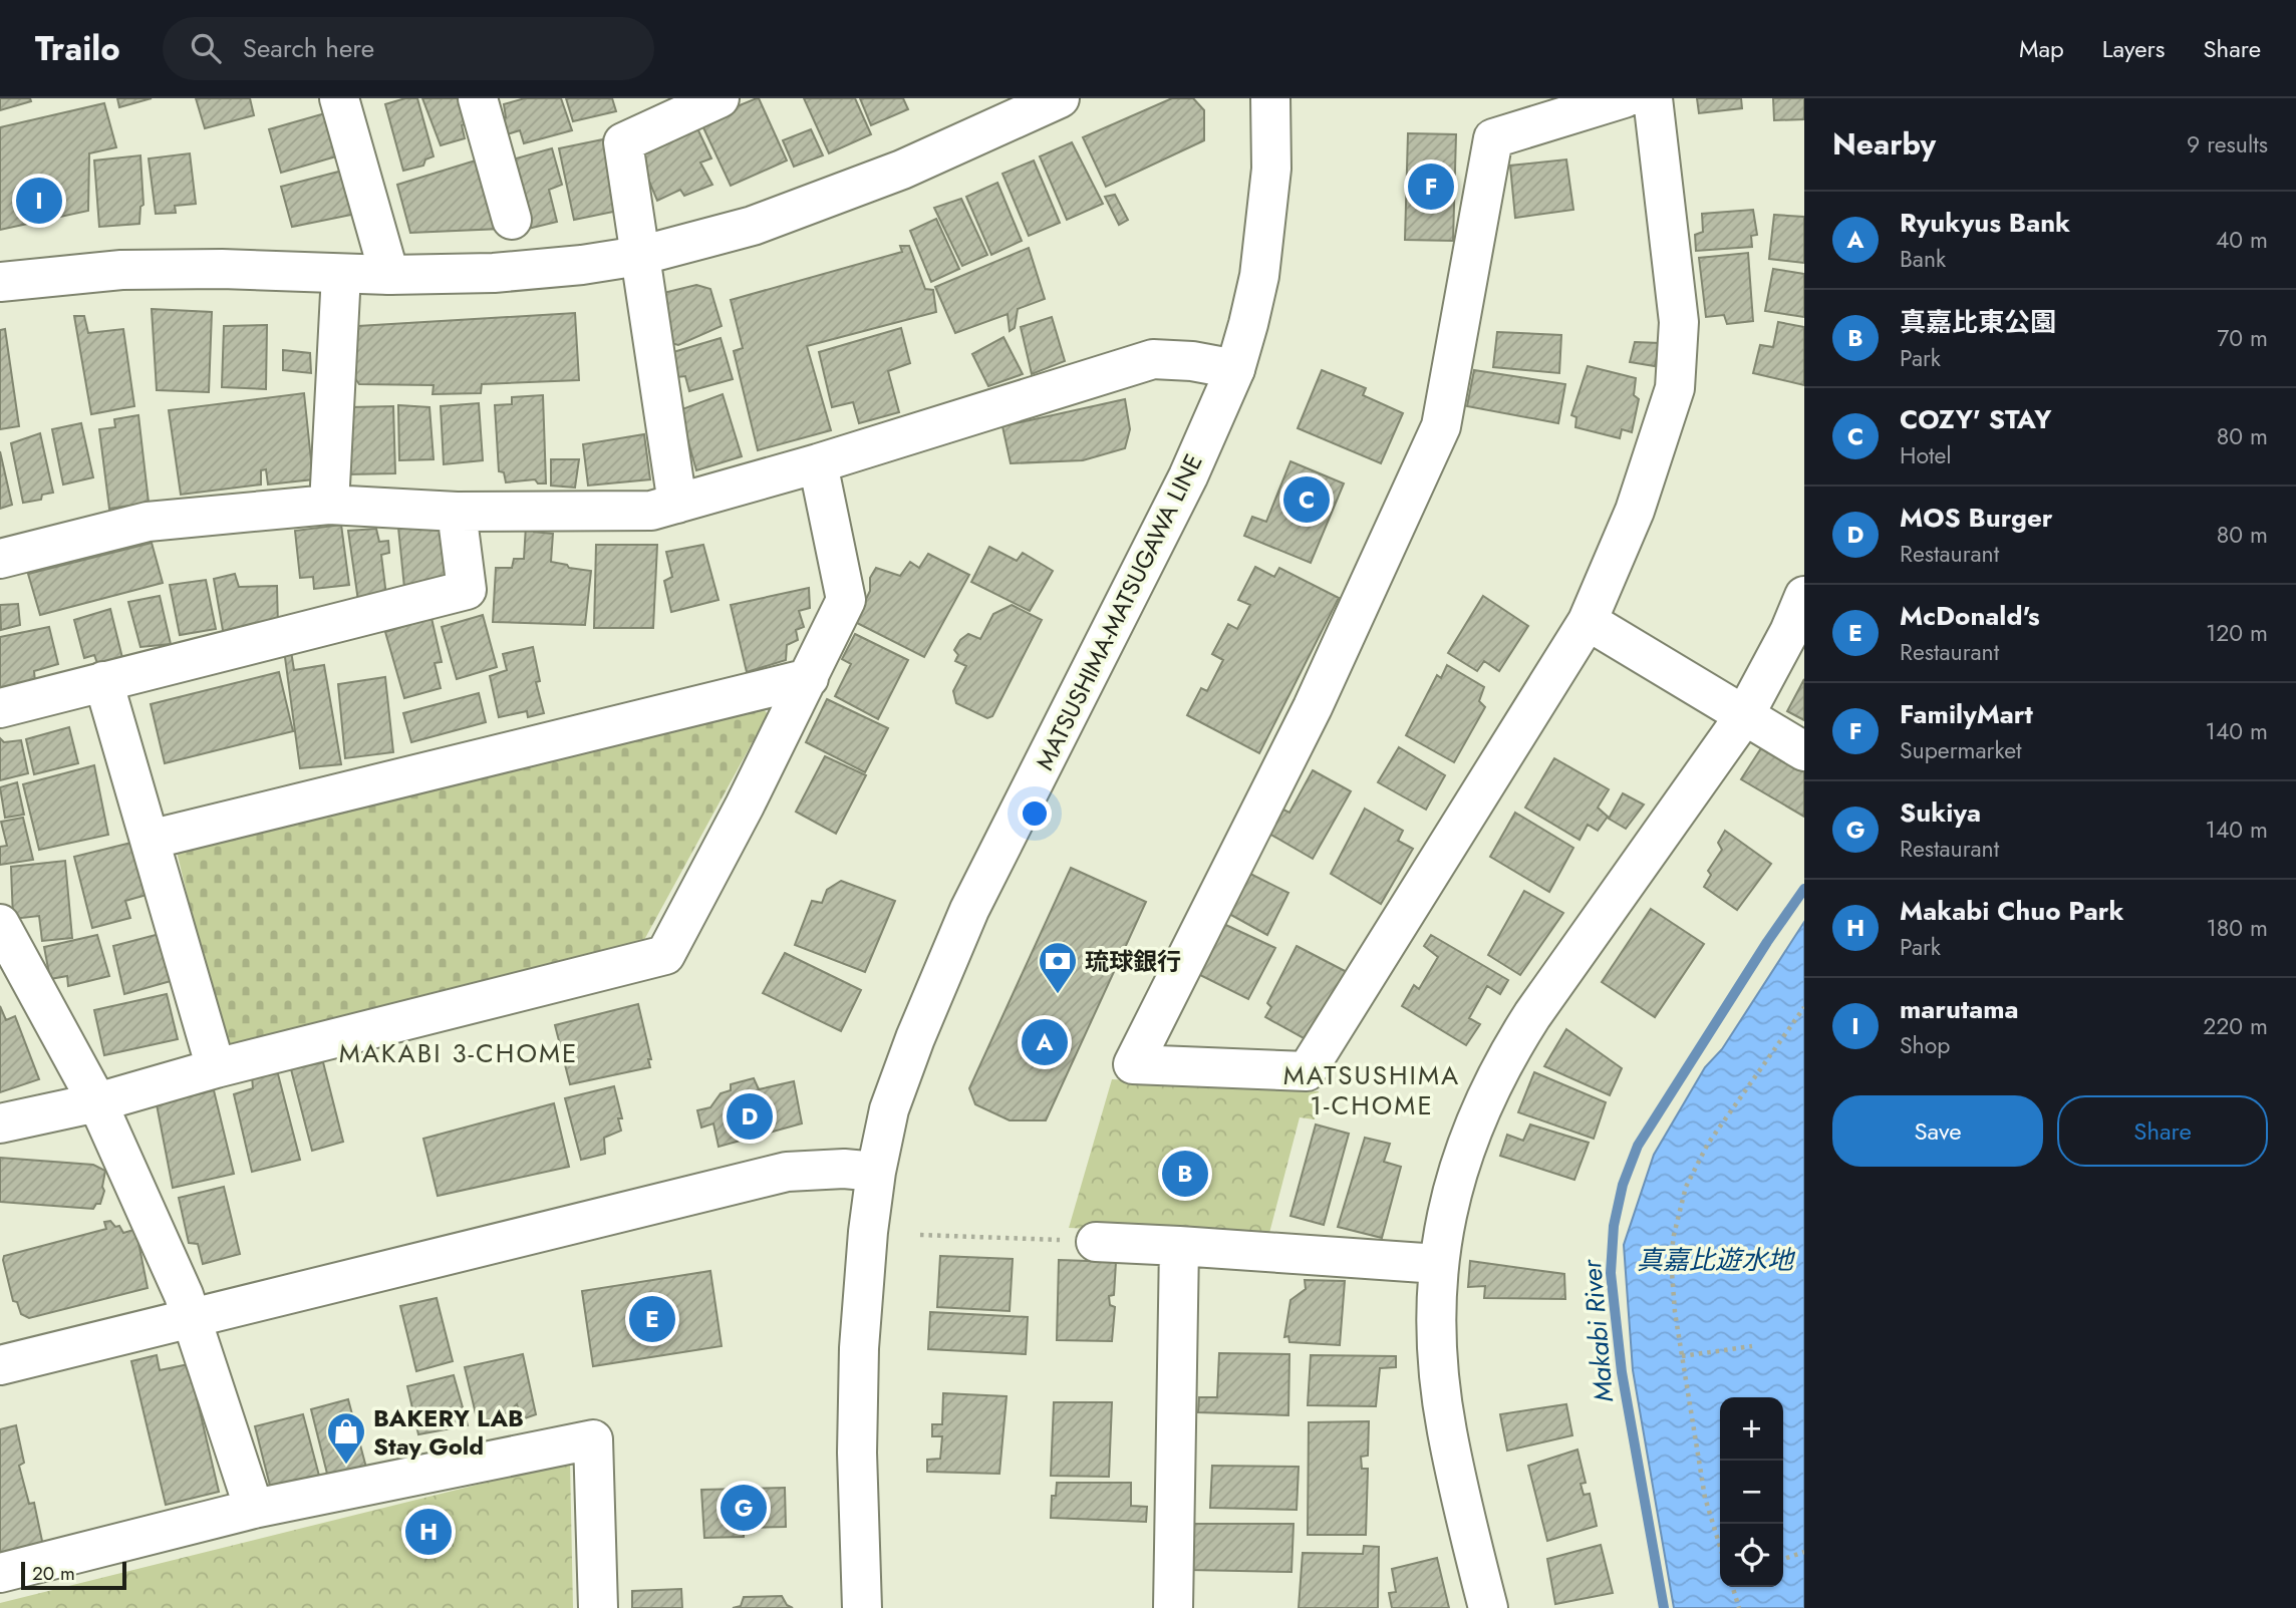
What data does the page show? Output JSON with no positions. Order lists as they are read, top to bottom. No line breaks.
{"streets":{"street":["MATSUSHIMA-MATSUGAWA LINE"]},"districts":["MAKABI 3-CHOME","MATSUSHIMA 1-CHOME"],"water":["真嘉比遊水地","Makabi River"],"places":{"bank":["琉球銀行"],"shop":["BAKERY LAB Stay Gold"]},"scale_bar":"20 m","page":{"header":"Trailo","search":"Search here","nav":["Map","Layers","Share"],"heading":["Nearby","9 results"],"pins":["F","I","C","A","D","B","E","G","H"],"list":[{"mark":"A","name":"Ryukyus Bank","note":"Bank","value":"40 m"},{"mark":"B","name":"真嘉比東公園","note":"Park","value":"70 m"},{"mark":"C","name":"COZY' STAY","note":"Hotel","value":"80 m"},{"mark":"D","name":"MOS Burger","note":"Restaurant","value":"80 m"},{"mark":"E","name":"McDonald's","note":"Restaurant","value":"120 m"},{"mark":"F","name":"FamilyMart","note":"Supermarket","value":"140 m"},{"mark":"G","name":"Sukiya","note":"Restaurant","value":"140 m"},{"mark":"H","name":"Makabi Chuo Park","note":"Park","value":"180 m"},{"mark":"I","name":"marutama","note":"Shop","value":"220 m"}],"buttons":["Save","Share"],"map_buttons":["+","−"],"scale":"20 m"}}
